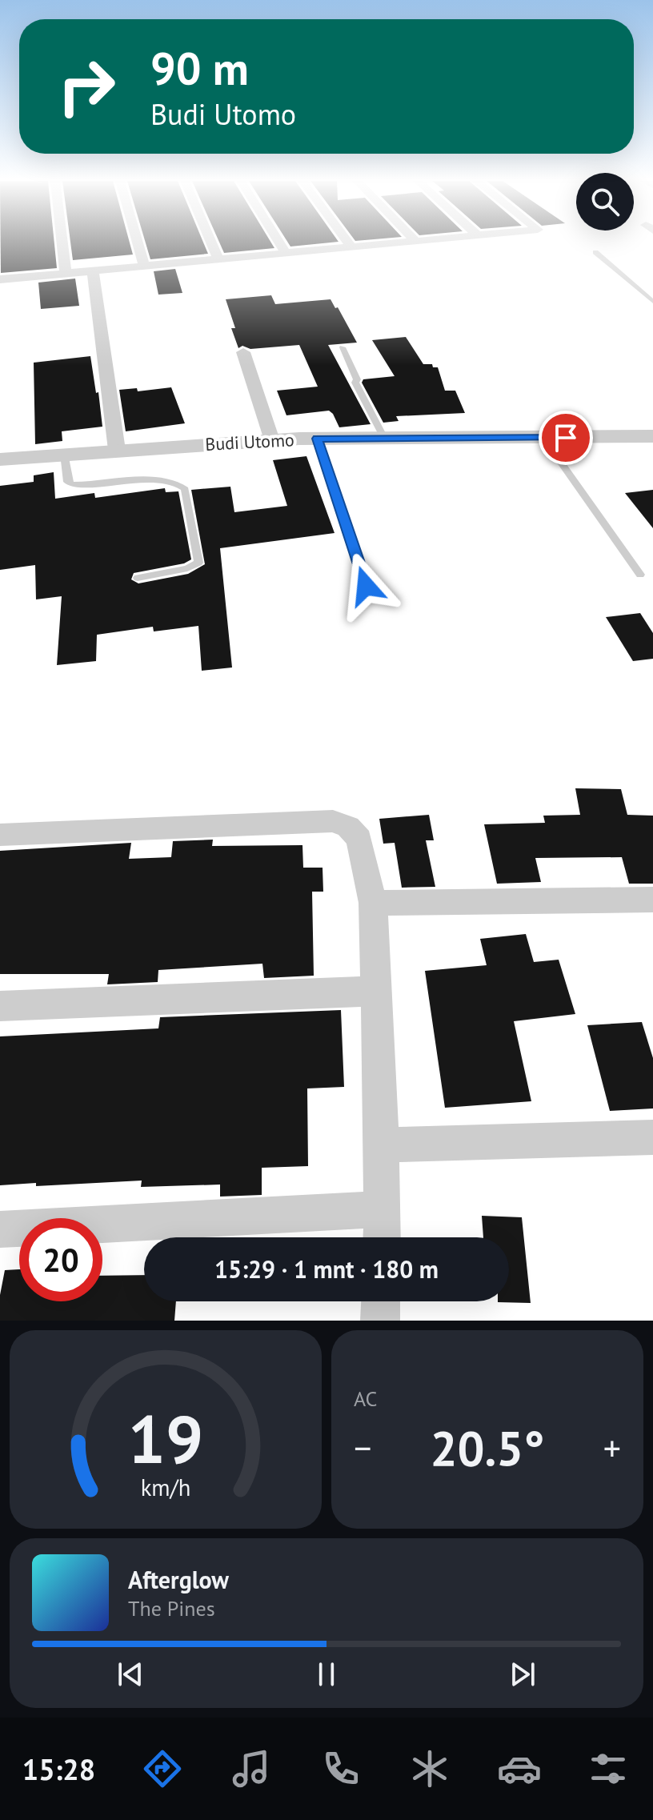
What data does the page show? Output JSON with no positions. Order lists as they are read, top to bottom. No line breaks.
{"streets":{"street":["Budi Utomo"]},"page":{"turn":["90 m","Budi Utomo"],"limit":"20","trip":"15:29 · 1 mnt · 180 m","tile":"AC","heat":["−","20.5°","+"],"song":["Afterglow","The Pines"],"tabs":"15:28","gauge":["19","km/h"]}}
